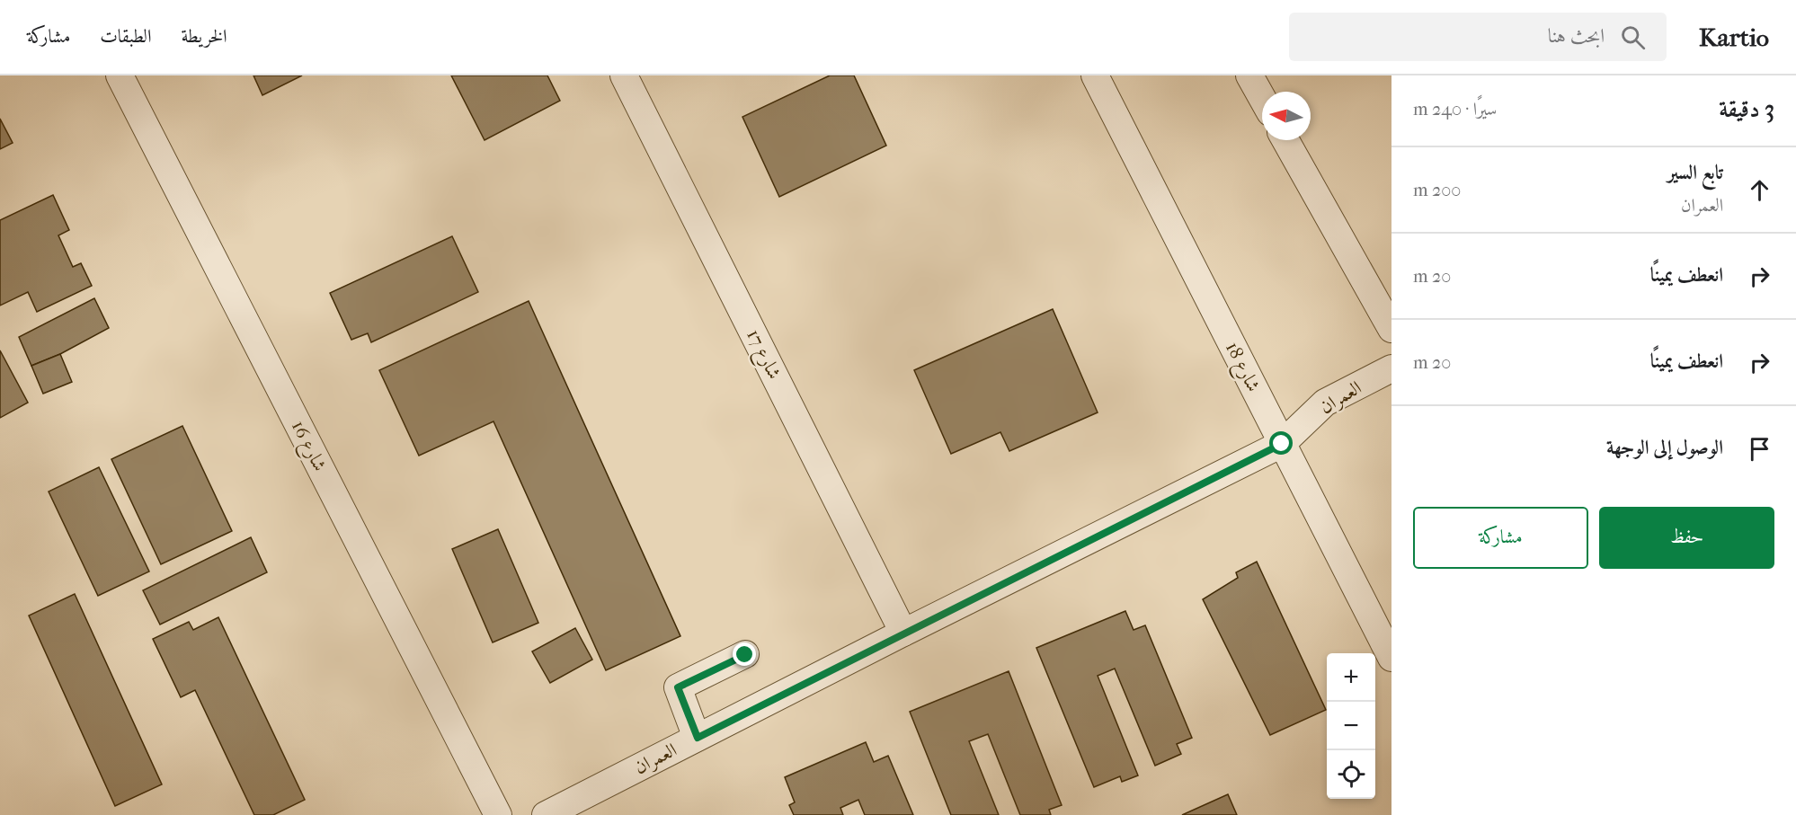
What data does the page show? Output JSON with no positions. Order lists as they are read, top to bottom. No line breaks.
{"streets":{"street":["شارع 17","شارع 18","العمران","شارع 16"]},"crossings":[["شارع 17","العمران"],["شارع 18","العمران"]],"north":"left","page":{"header":"Kartio","search":"ابحث هنا","nav":["الخريطة","الطبقات","مشاركة"],"heading":["3 دقيقة","سيرًا · 240 m"],"list":[["تابع السير","العمران","200 m"],["انعطف يمينًا","20 m"],["انعطف يمينًا","20 m"],"الوصول إلى الوجهة"],"buttons":["حفظ","مشاركة"],"map_buttons":["+","−"]}}
